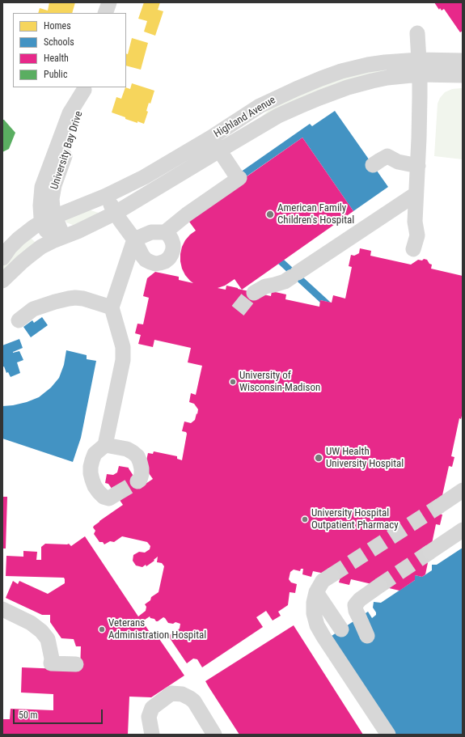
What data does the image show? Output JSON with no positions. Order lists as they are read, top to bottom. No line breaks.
{"streets":{"street":["Highland Avenue","University Bay Drive"]},"crossings":[["Highland Avenue","University Bay Drive"]],"places":["American Family Children's Hospital","University of Wisconsin-Madison","UW Health University Hospital","University Hospital Outpatient Pharmacy","Veterans Administration Hospital"],"legend":["Homes","Schools","Health","Public"],"scale_bar":"50 m"}
